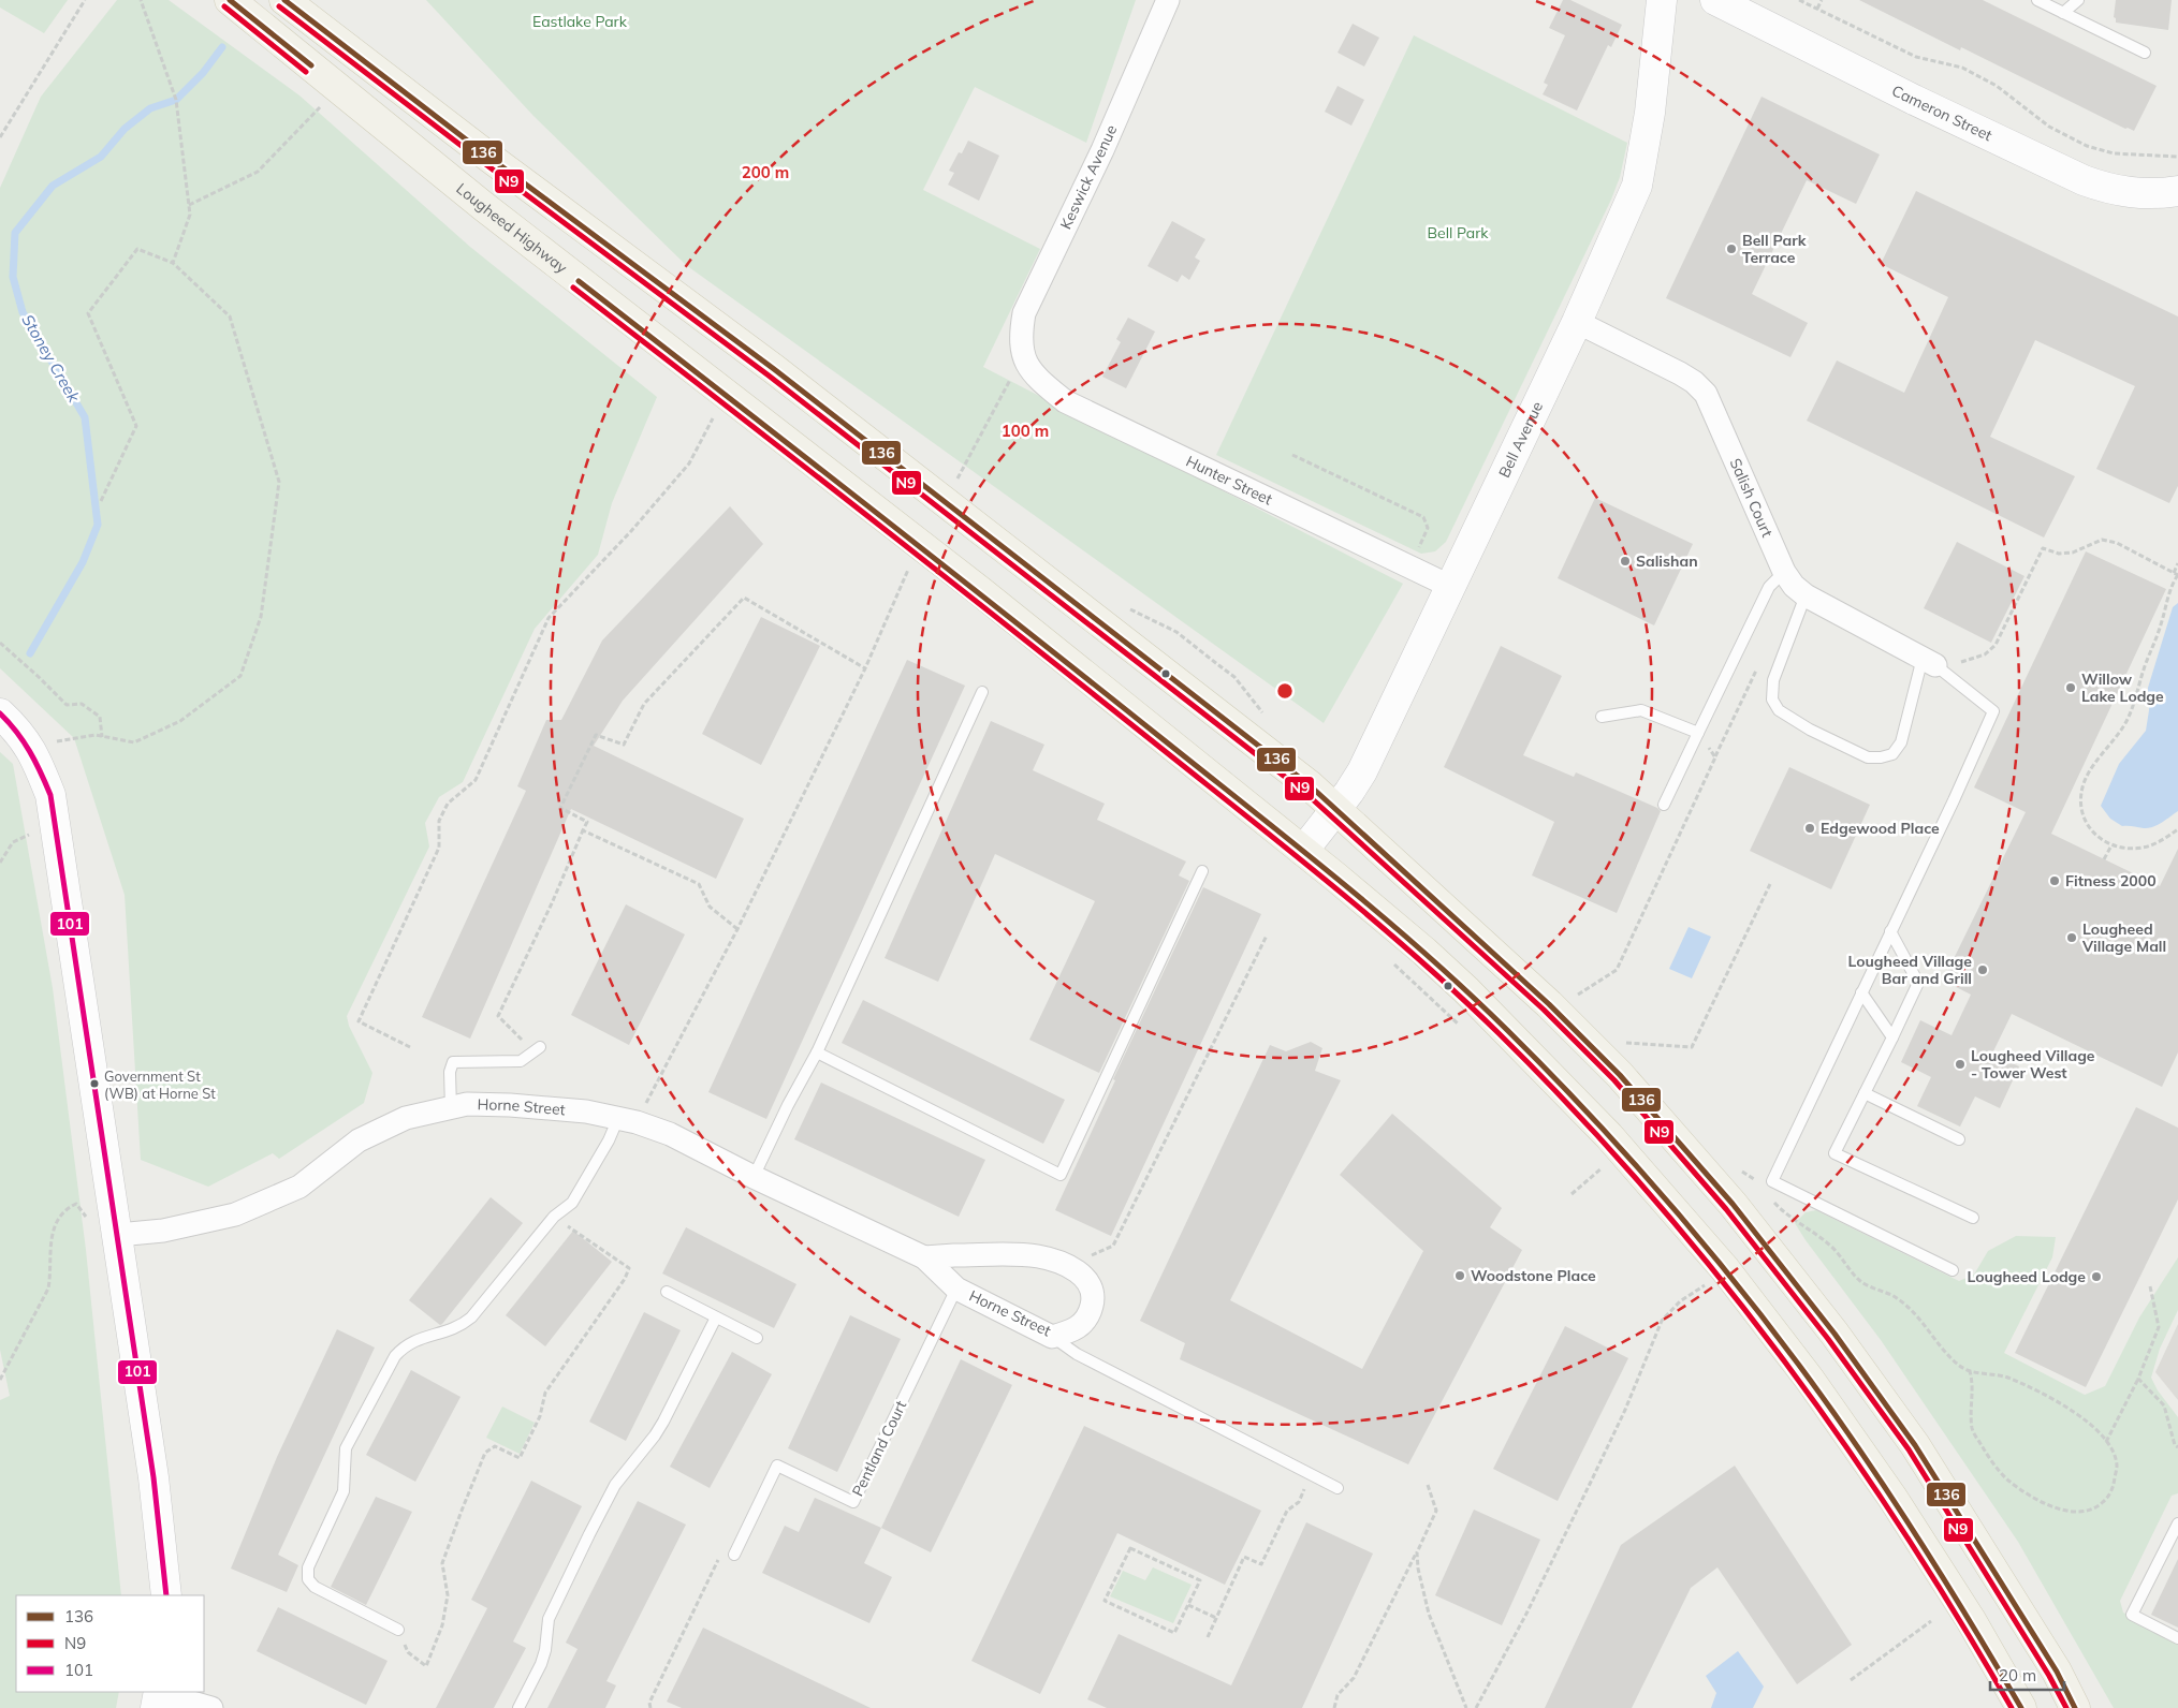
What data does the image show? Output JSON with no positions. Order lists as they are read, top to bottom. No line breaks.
{"streets":{"main road":["Lougheed Highway"],"street":["Cameron Street","Keswick Avenue","Bell Avenue","Hunter Street","Salish Court","Horne Street"],"lane":["Pentland Court"]},"crossings":[["Keswick Avenue","Hunter Street"],["Lougheed Highway","Bell Avenue"],["Bell Avenue","Hunter Street"],["Bell Avenue","Salish Court"],["Horne Street","Pentland Court"]],"water":["Stoney Creek"],"parks":["Eastlake Park","Bell Park"],"places":["Bell Park Terrace","Salishan","Willow Lake Lodge","Edgewood Place","Fitness 2000","Lougheed Village Mall","Lougheed Village Bar and Grill","Lougheed Village - Tower West","Government St (WB) at Horne St","Woodstone Place","Lougheed Lodge"],"lines":["transit line 136","transit line N9","transit line 101"],"legend":["136","N9","101"],"scale_bar":"20 m","rings":["200 m","100 m"]}
